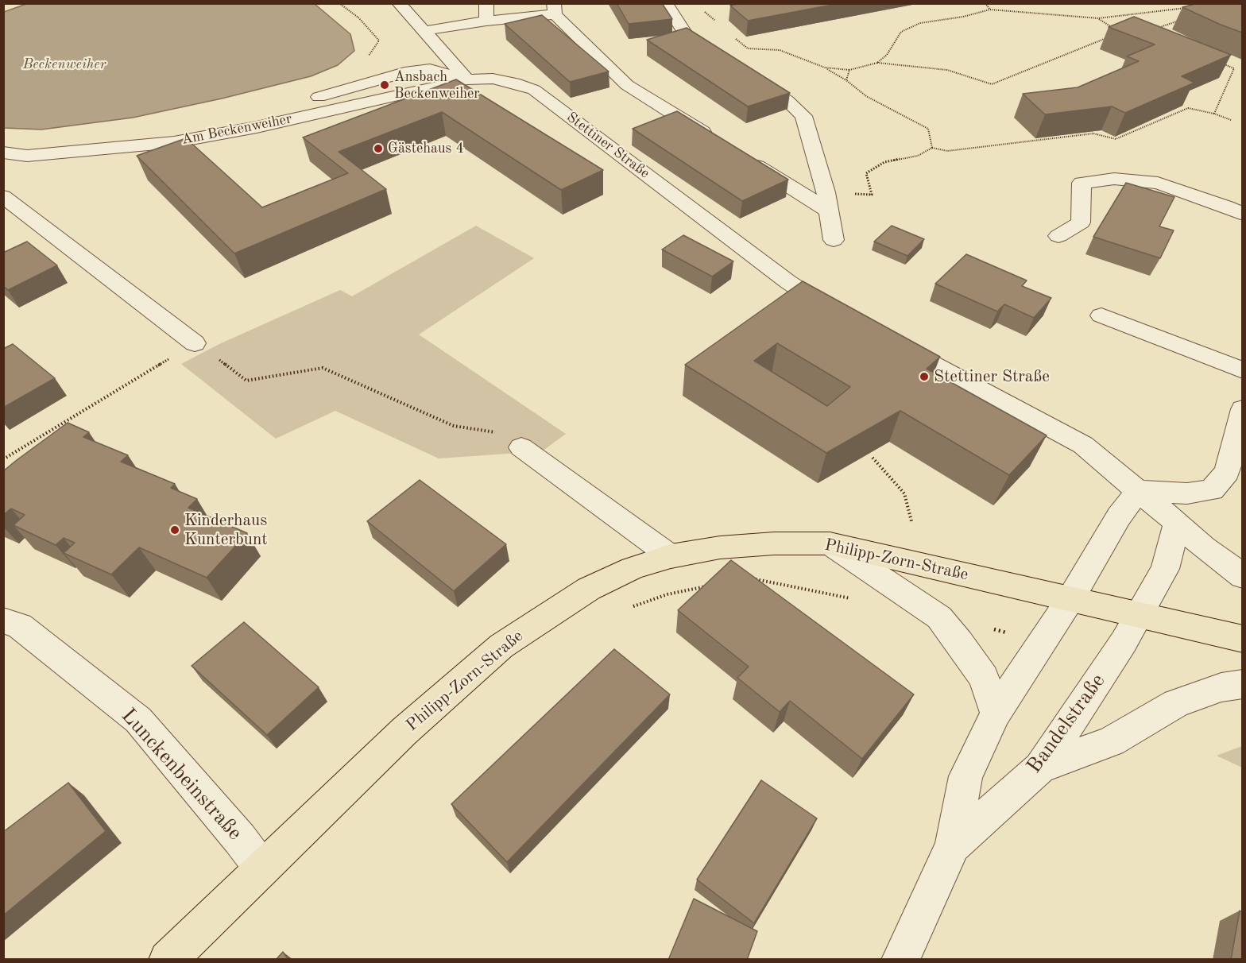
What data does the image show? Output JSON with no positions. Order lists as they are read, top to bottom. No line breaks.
{"streets":{"main road":["Philipp-Zorn-Straße"],"street":["Am Beckenweiher","Stettiner Straße","Bandelstraße","Lunckenbeinstraße"]},"crossings":[["Am Beckenweiher","Stettiner Straße"],["Philipp-Zorn-Straße","Bandelstraße"],["Philipp-Zorn-Straße","Lunckenbeinstraße"]],"water":["Beckenweiher"],"places":["Ansbach Beckenweiher","Gästehaus 4","Stettiner Straße","Kinderhaus Kunterbunt"]}
